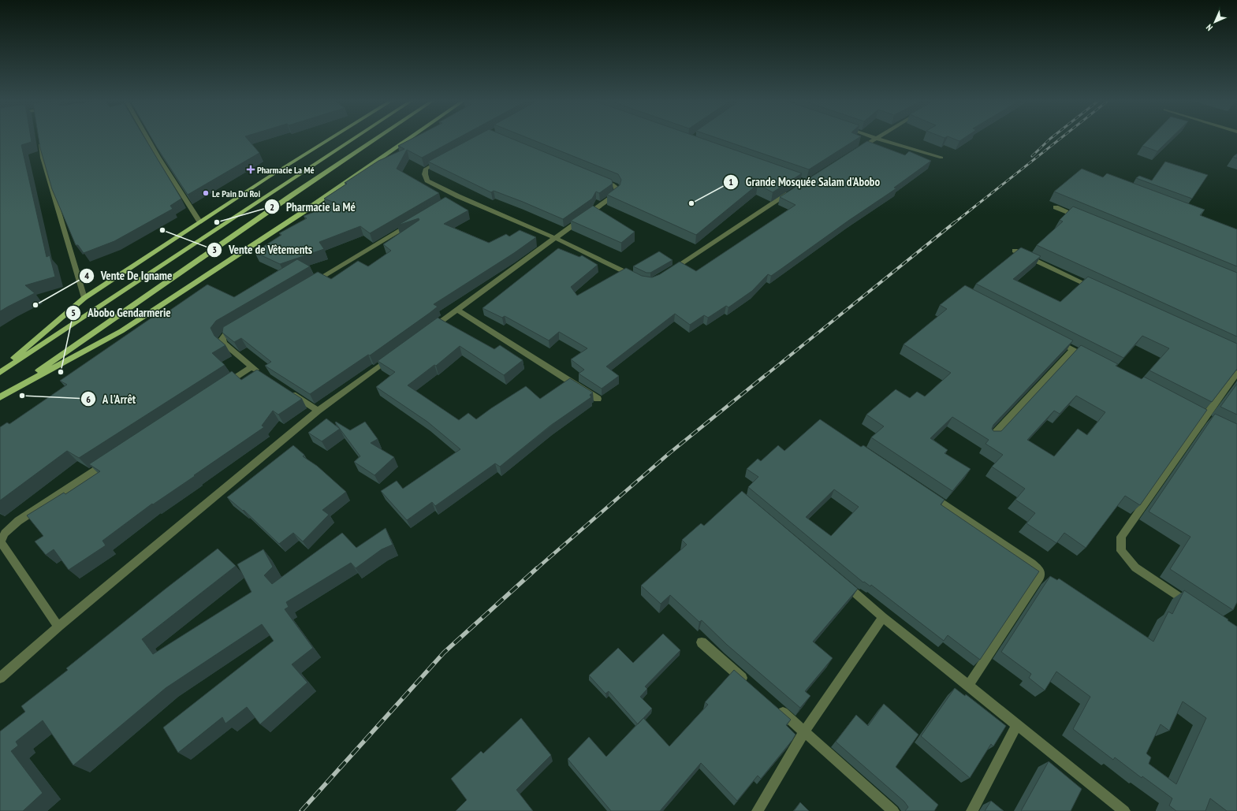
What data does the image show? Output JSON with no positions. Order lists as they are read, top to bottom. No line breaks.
{"places":{"health":["Pharmacie La Mé"],"other":["Le Pain Du Roi","Grande Mosquée Salam d'Abobo","Pharmacie la Mé","Vente de Vêtements","Vente De Igname","Abobo Gendarmerie","A l'Arrêt"]},"north":"bottom left"}
